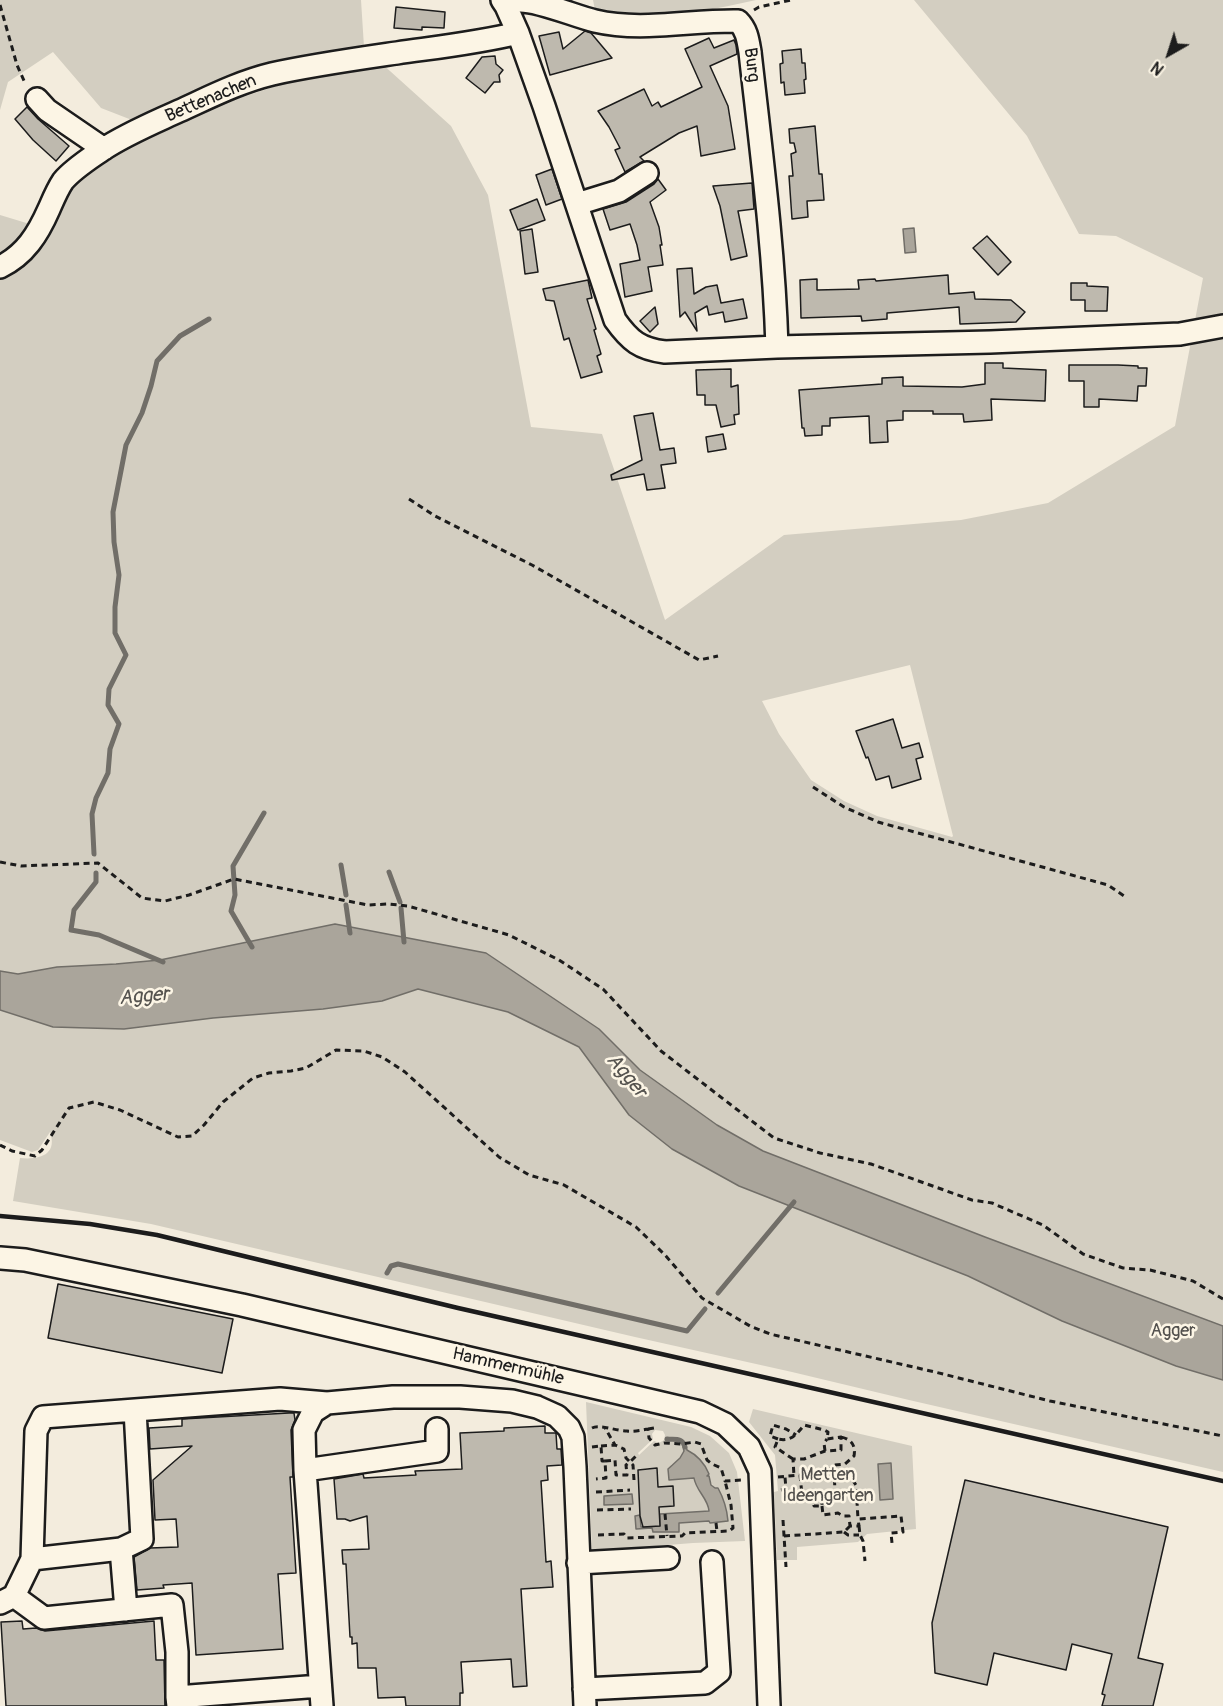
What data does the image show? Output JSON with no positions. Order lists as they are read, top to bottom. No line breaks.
{"streets":{"street":["Burg","Bettenachen","Hammermühle"]},"water":["Agger"],"parks":["Agger","Metten Ideengarten"],"north":"bottom left"}
